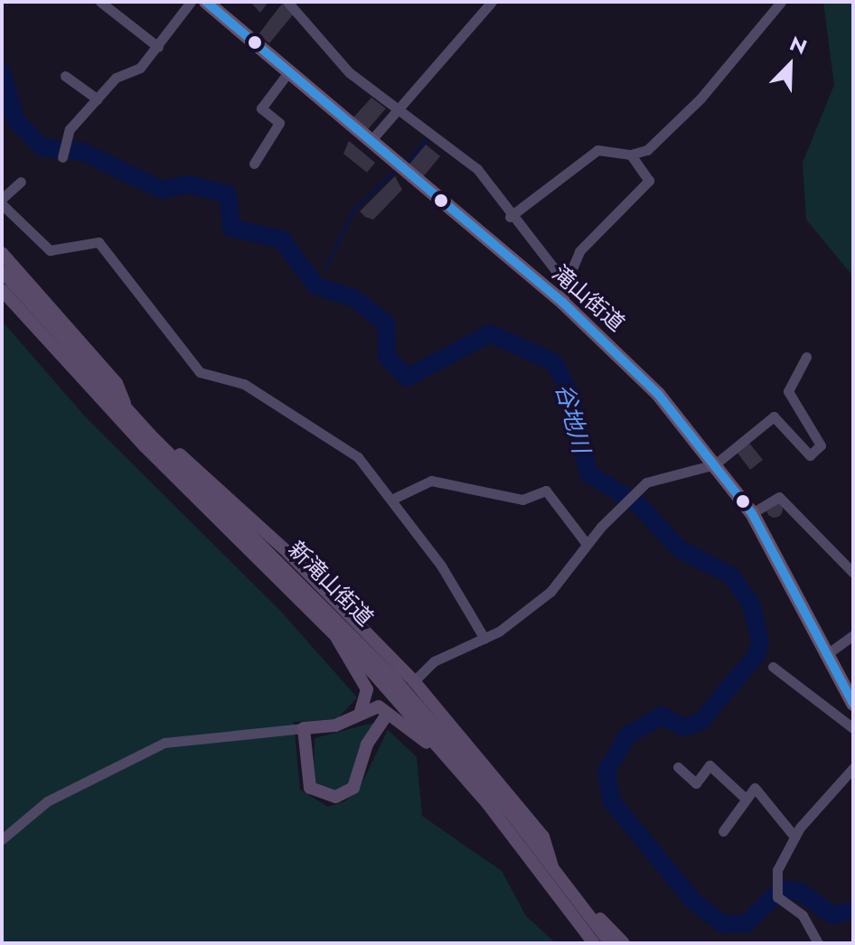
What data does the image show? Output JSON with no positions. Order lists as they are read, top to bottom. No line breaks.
{"streets":{"highway":["滝山街道"],"main road":["新滝山街道"]},"water":["谷地川"],"north":"top right"}
